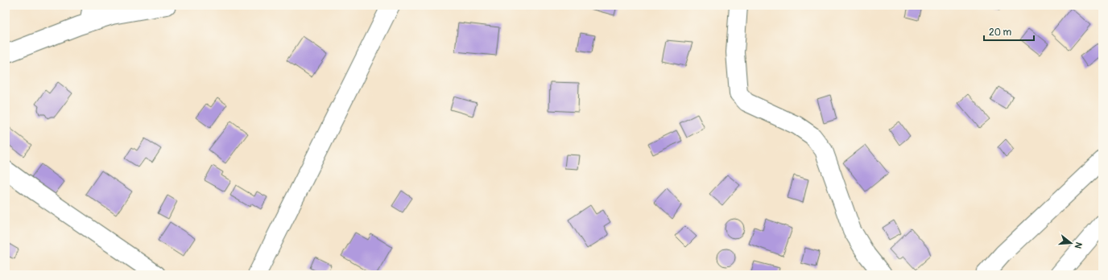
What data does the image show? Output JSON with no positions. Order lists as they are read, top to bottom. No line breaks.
{"scale_bar":"20 m","north":"right"}
